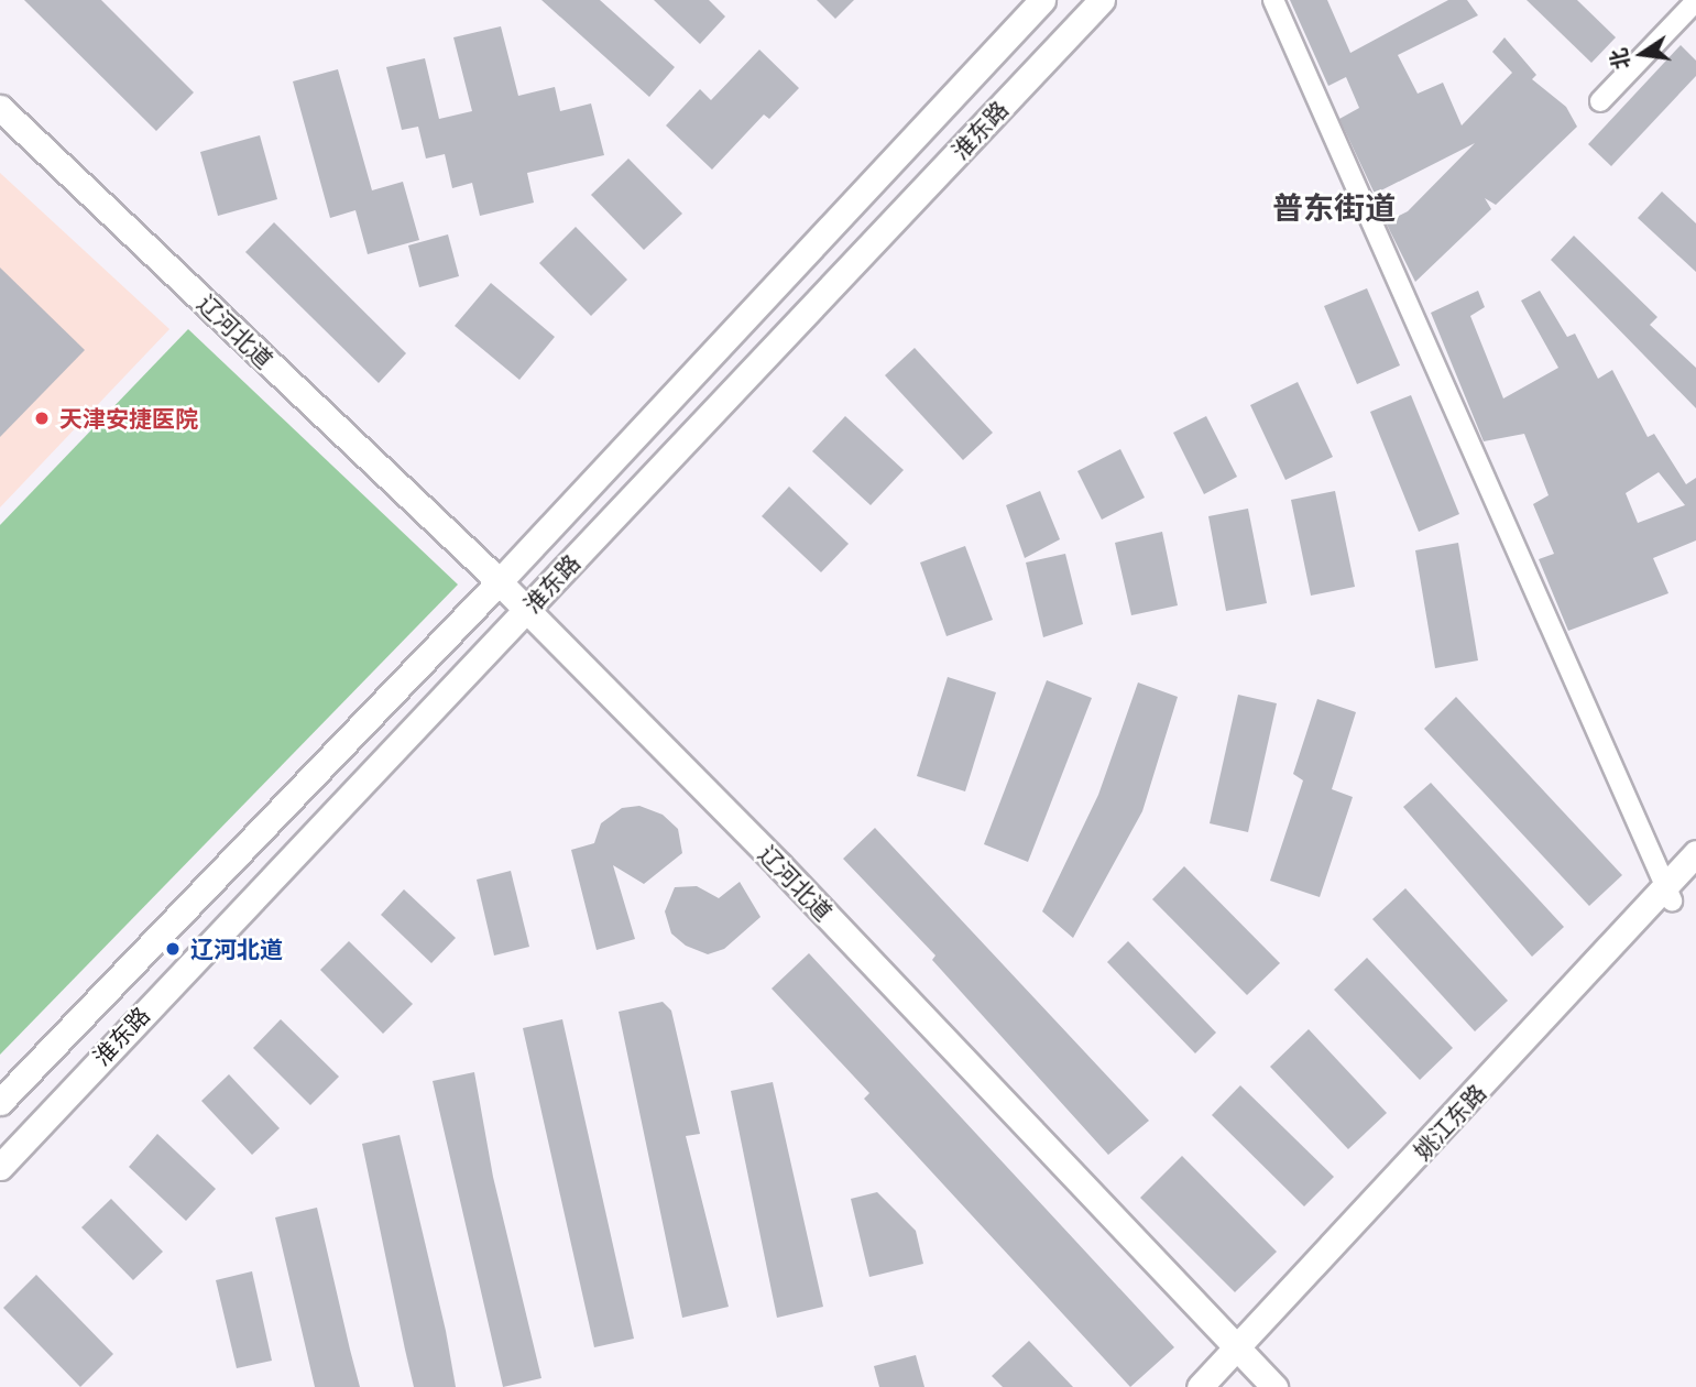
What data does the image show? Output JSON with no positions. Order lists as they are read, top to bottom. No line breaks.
{"streets":{"main road":["淮东路","辽河北道","姚江东路"]},"crossings":[["淮东路","辽河北道"],["辽河北道","姚江东路"]],"districts":["普东街道"],"places":["天津安捷医院","辽河北道"],"north":"left"}
